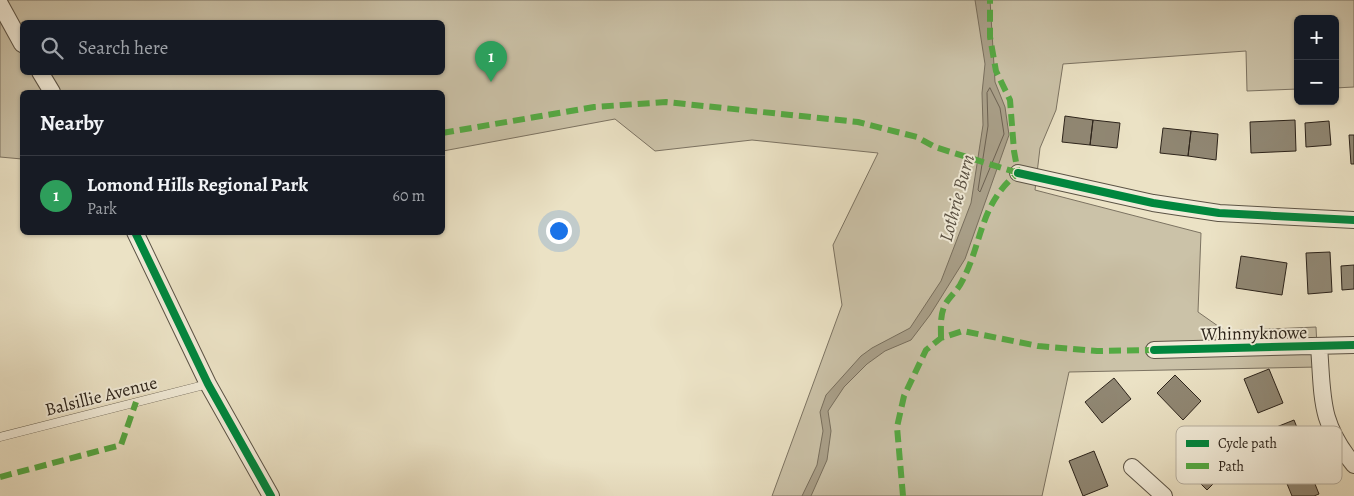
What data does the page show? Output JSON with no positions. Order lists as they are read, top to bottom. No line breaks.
{"streets":{"street":["Whinnyknowe"],"lane":["Balsillie Avenue"]},"water":["Lothrie Burn"],"legend":["Cycle path","Path"],"page":{"map_buttons":["+","−"],"search":"Search here","pins":"1","heading":"Nearby","list":[{"mark":"1","name":"Lomond Hills Regional Park","note":"Park","value":"60 m"}]}}
